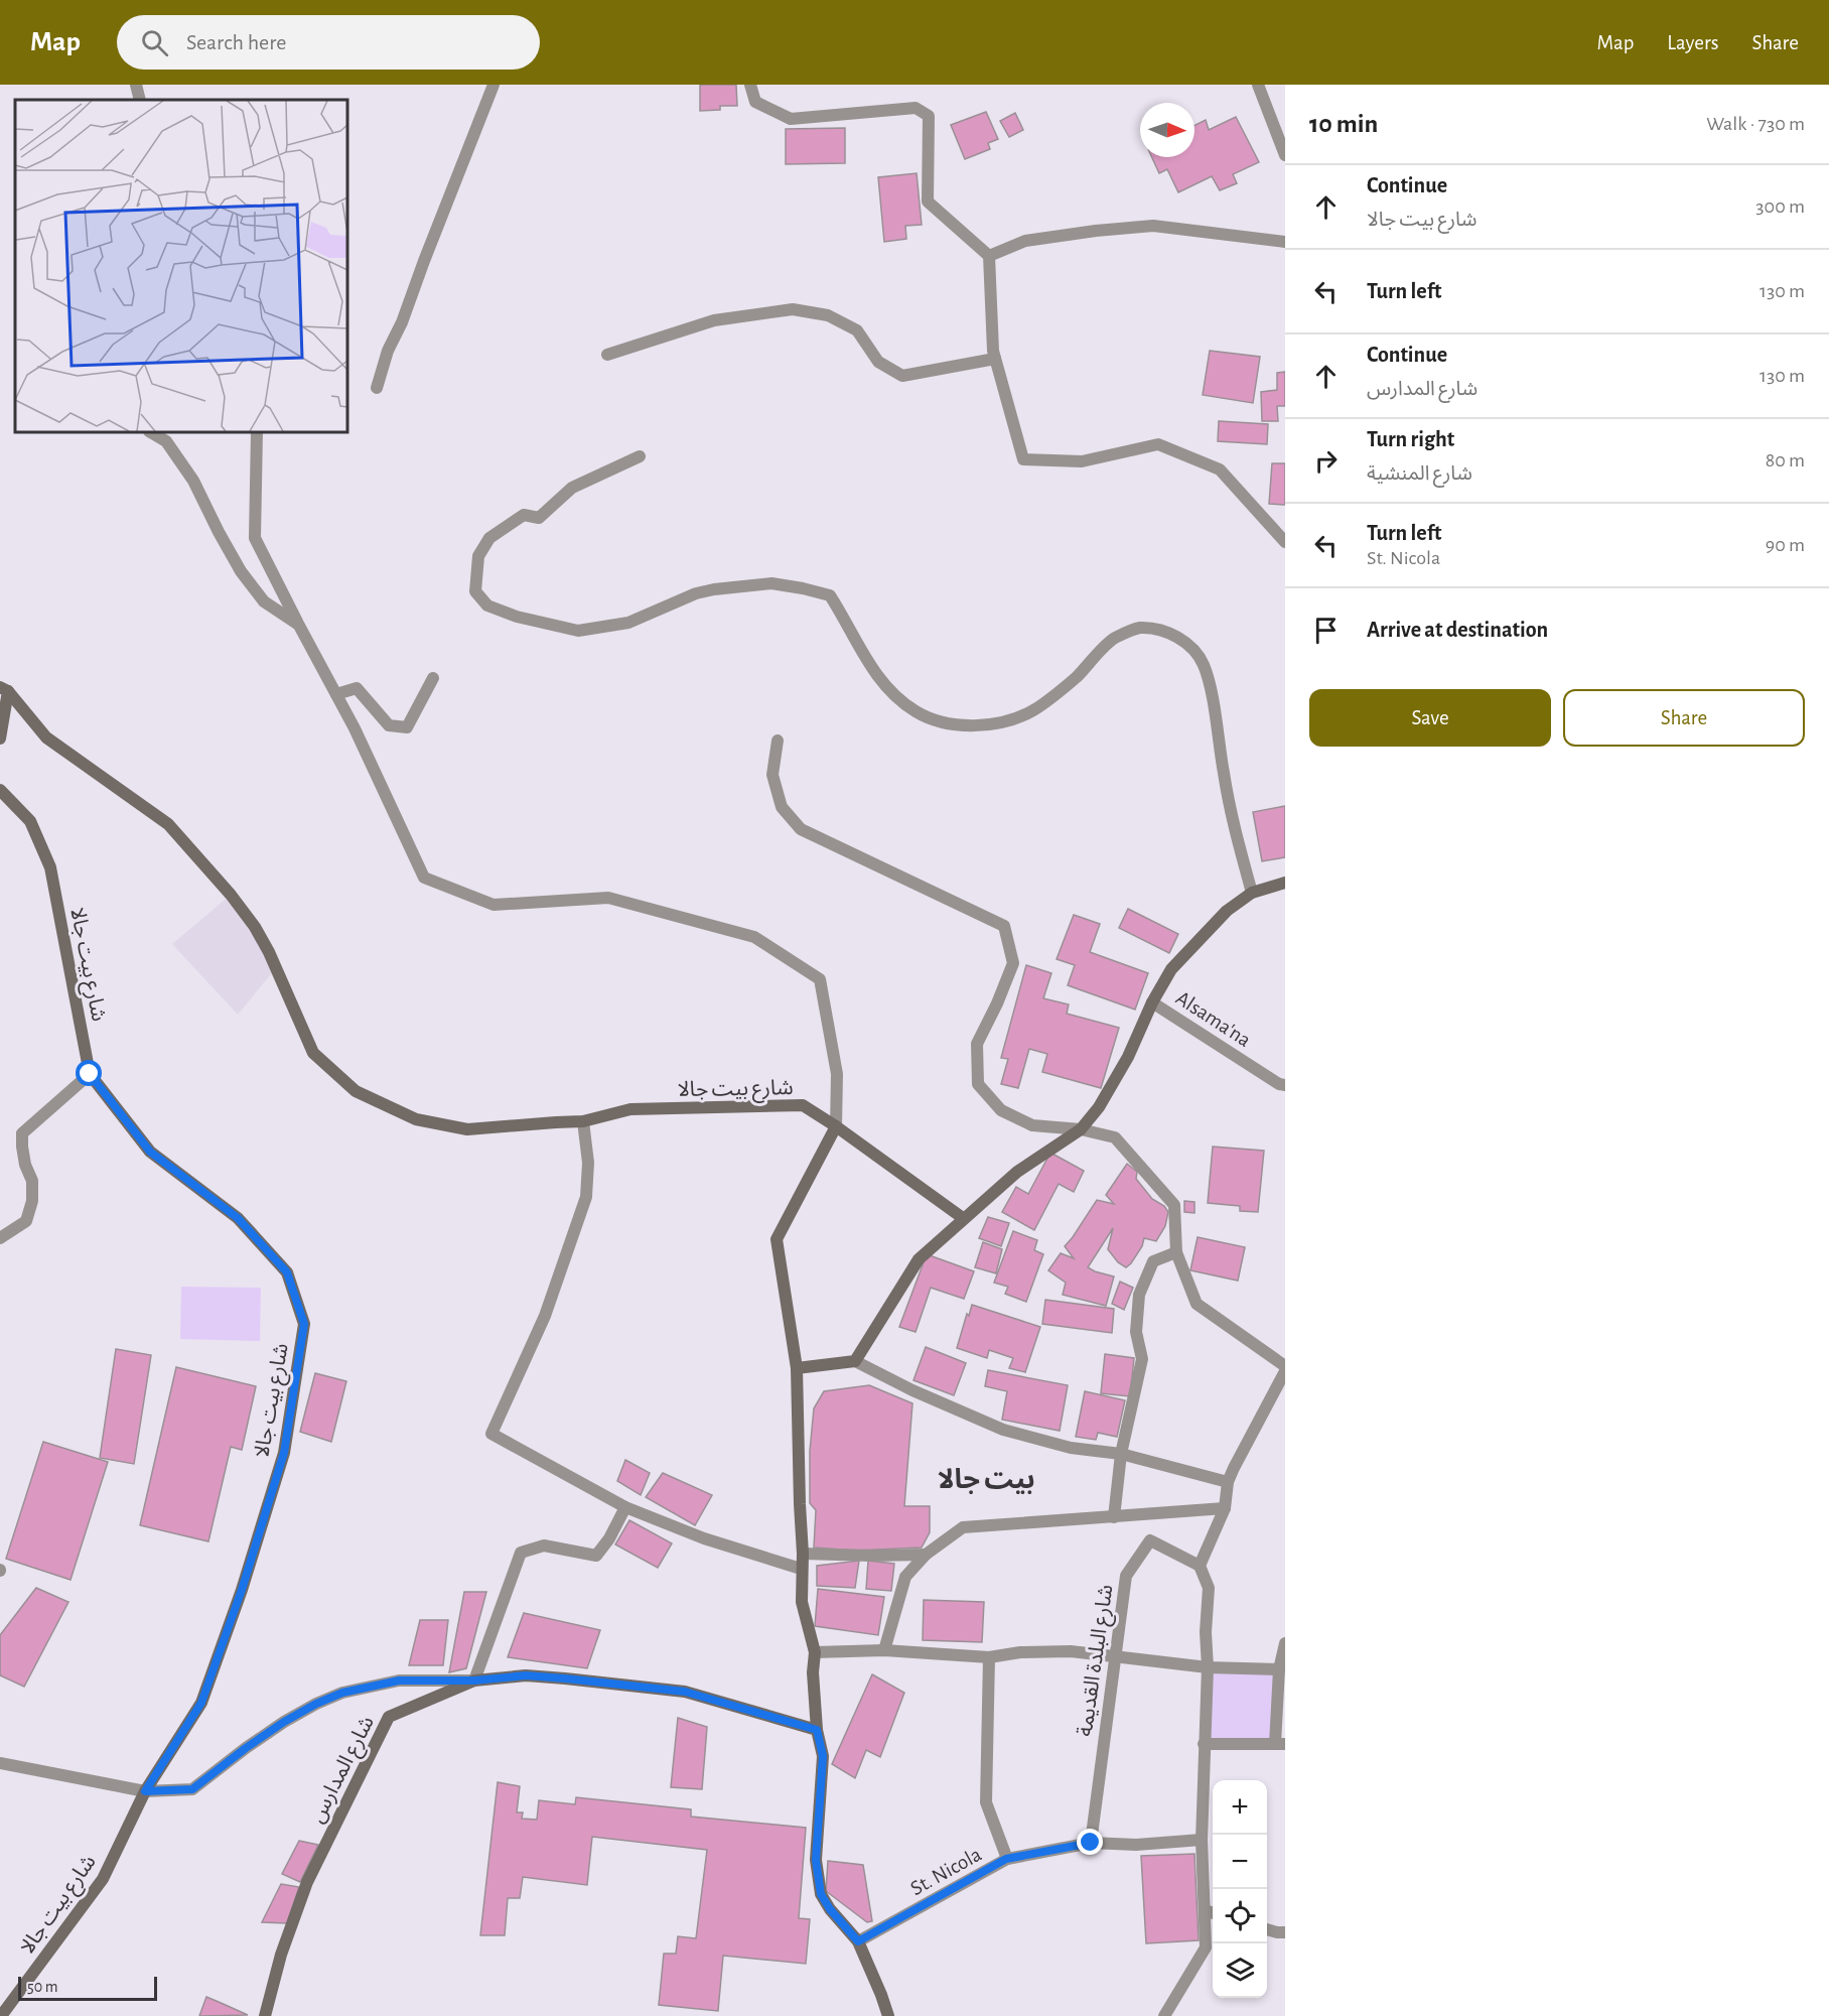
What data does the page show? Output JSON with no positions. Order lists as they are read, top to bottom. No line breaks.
{"streets":{"street":["شارع بيت جالا","Alsama'na","شارع البلدة القديمة","شارع المدارس","St. Nicola"]},"crossings":[["شارع البلدة القديمة","St. Nicola"]],"districts":["بيت جالا"],"scale_bar":"50 m","north":"right","page":{"header":"Map","search":"Search here","nav":["Map","Layers","Share"],"heading":["10 min","Walk · 730 m"],"list":[["Continue","شارع بيت جالا","300 m"],["Turn left","130 m"],["Continue","شارع المدارس","130 m"],["Turn right","شارع المنشية","80 m"],["Turn left","St. Nicola","90 m"],"Arrive at destination"],"buttons":["Save","Share"],"map_buttons":["+","−"],"scale":"50 m"}}
